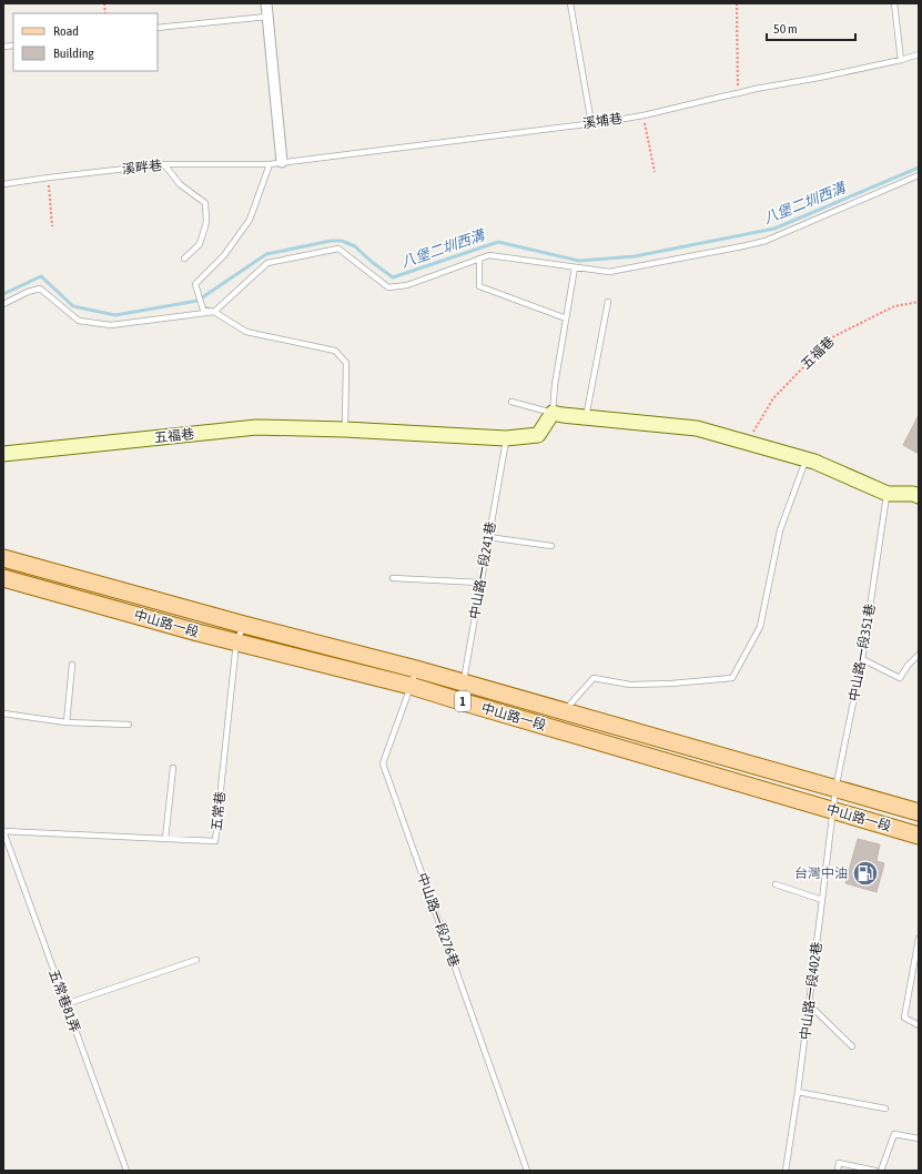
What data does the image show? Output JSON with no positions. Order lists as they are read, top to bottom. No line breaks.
{"streets":{"main road":["中山路一段","1"],"street":["五福巷"],"lane":["溪埔巷","溪畔巷","中山路一段241巷","中山路一段351巷","五常巷","中山路一段276巷","中山路一段402巷","五常巷81弄"]},"crossings":[["溪埔巷","溪畔巷"],["五福巷","中山路一段241巷"],["中山路一段241巷","中山路一段"],["中山路一段","中山路一段351巷"],["中山路一段","五常巷"],["中山路一段","中山路一段276巷"],["中山路一段","中山路一段402巷"],["中山路一段351巷","中山路一段402巷"],["五常巷","五常巷81弄"]],"water":["八堡二圳西溝"],"places":{"fuel station":["台灣中油"]},"legend":["Road","Building"],"scale_bar":"50 m"}
